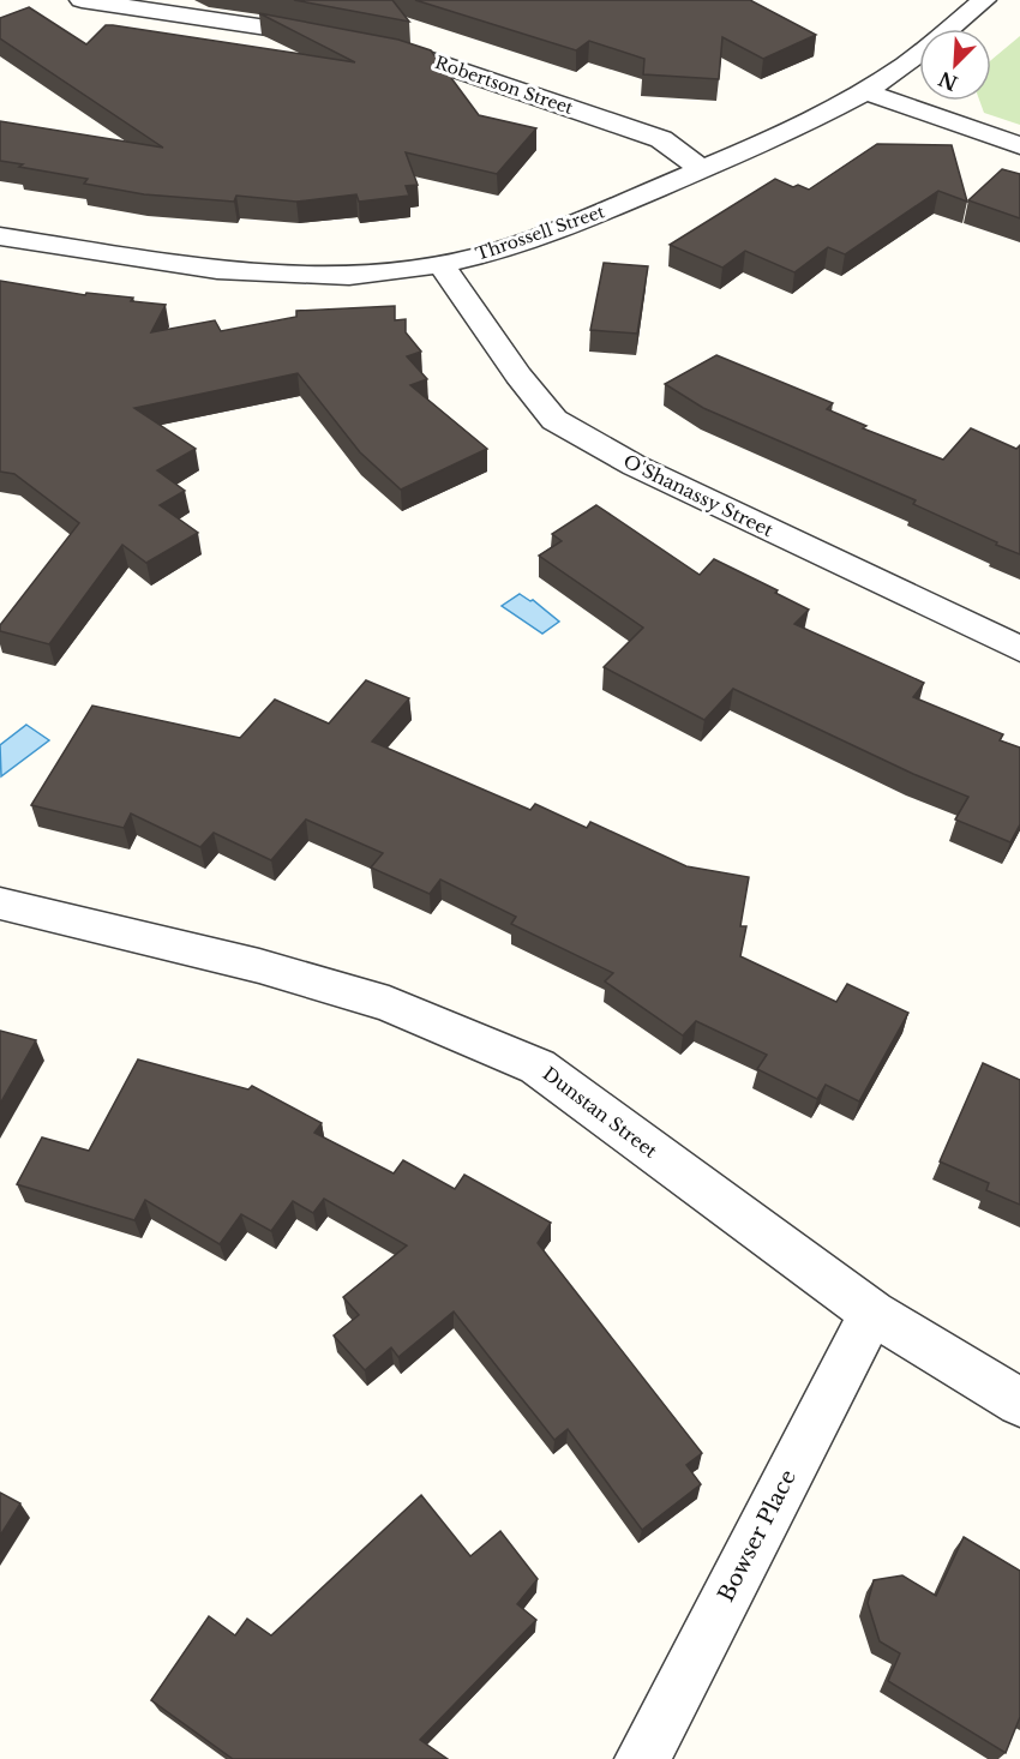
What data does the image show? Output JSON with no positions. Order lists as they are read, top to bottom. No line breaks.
{"streets":{"street":["Robertson Street","Throssell Street","O'Shanassy Street","Dunstan Street","Bowser Place"]},"crossings":[["Robertson Street","Throssell Street"],["Throssell Street","O'Shanassy Street"],["Dunstan Street","Bowser Place"]],"north":"bottom left"}
